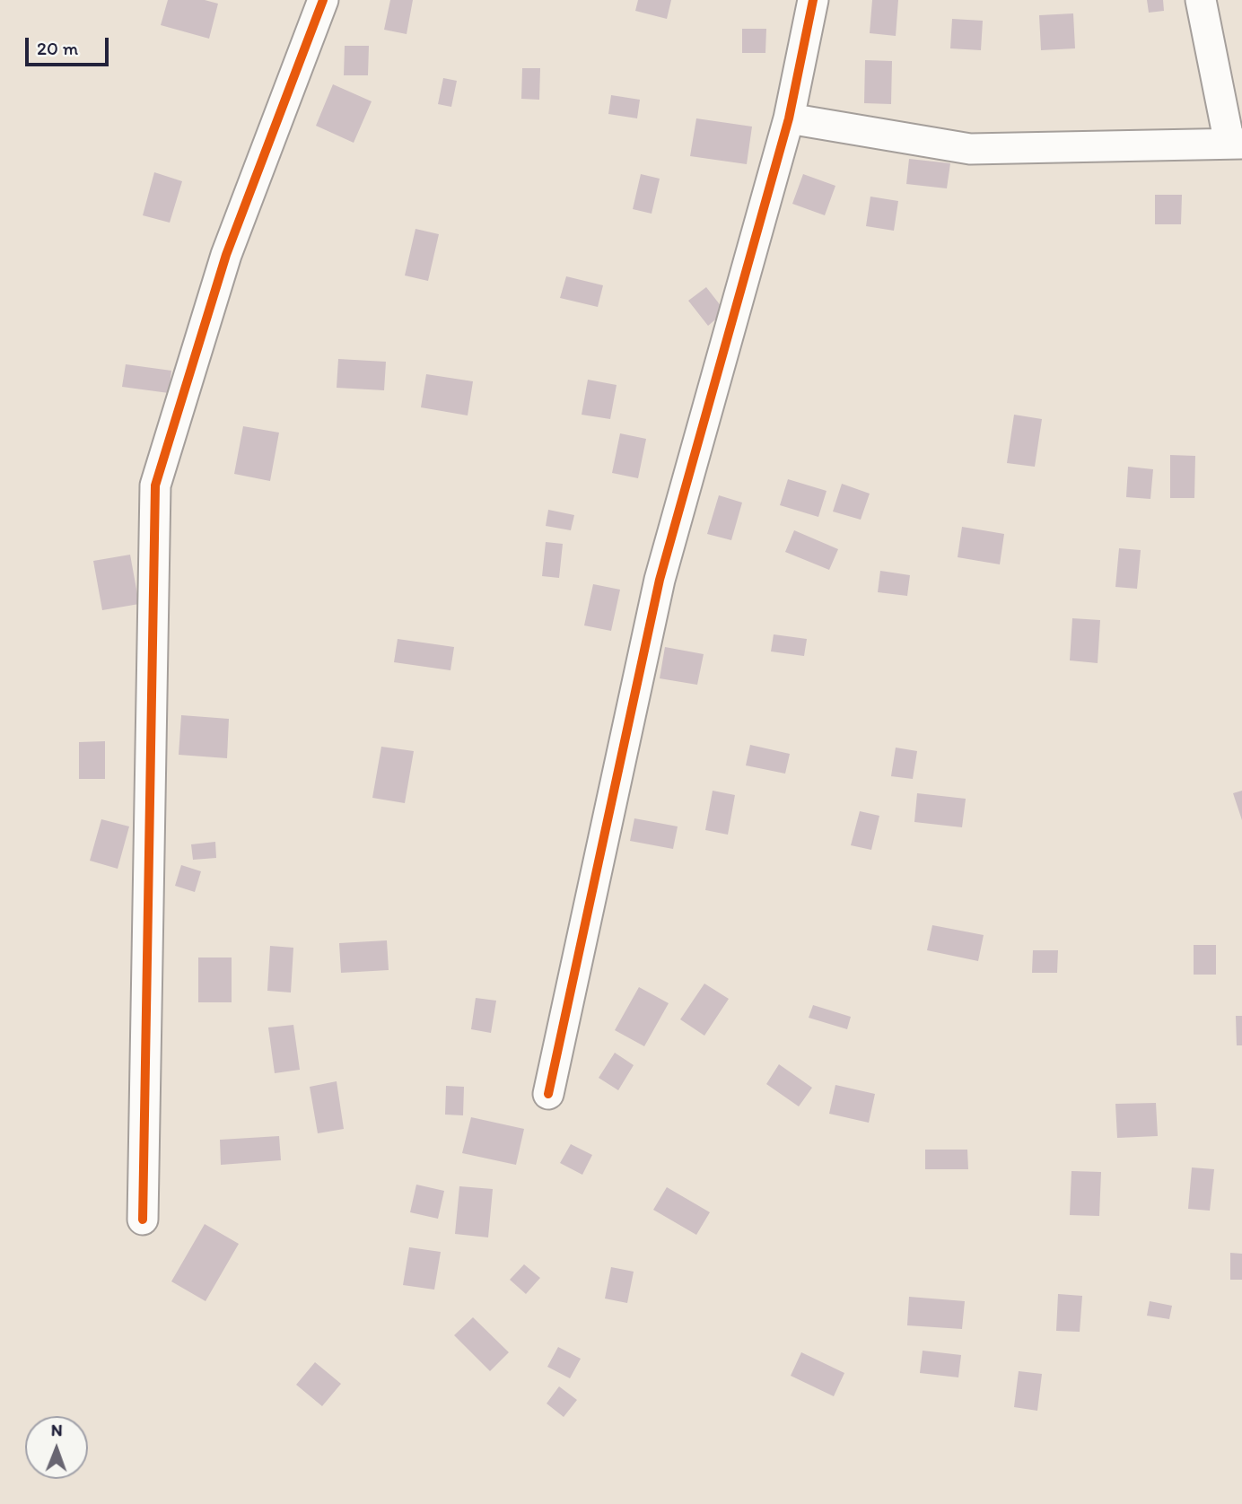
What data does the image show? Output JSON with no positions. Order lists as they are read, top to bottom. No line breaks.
{"scale_bar":"20 m","north":"top"}
